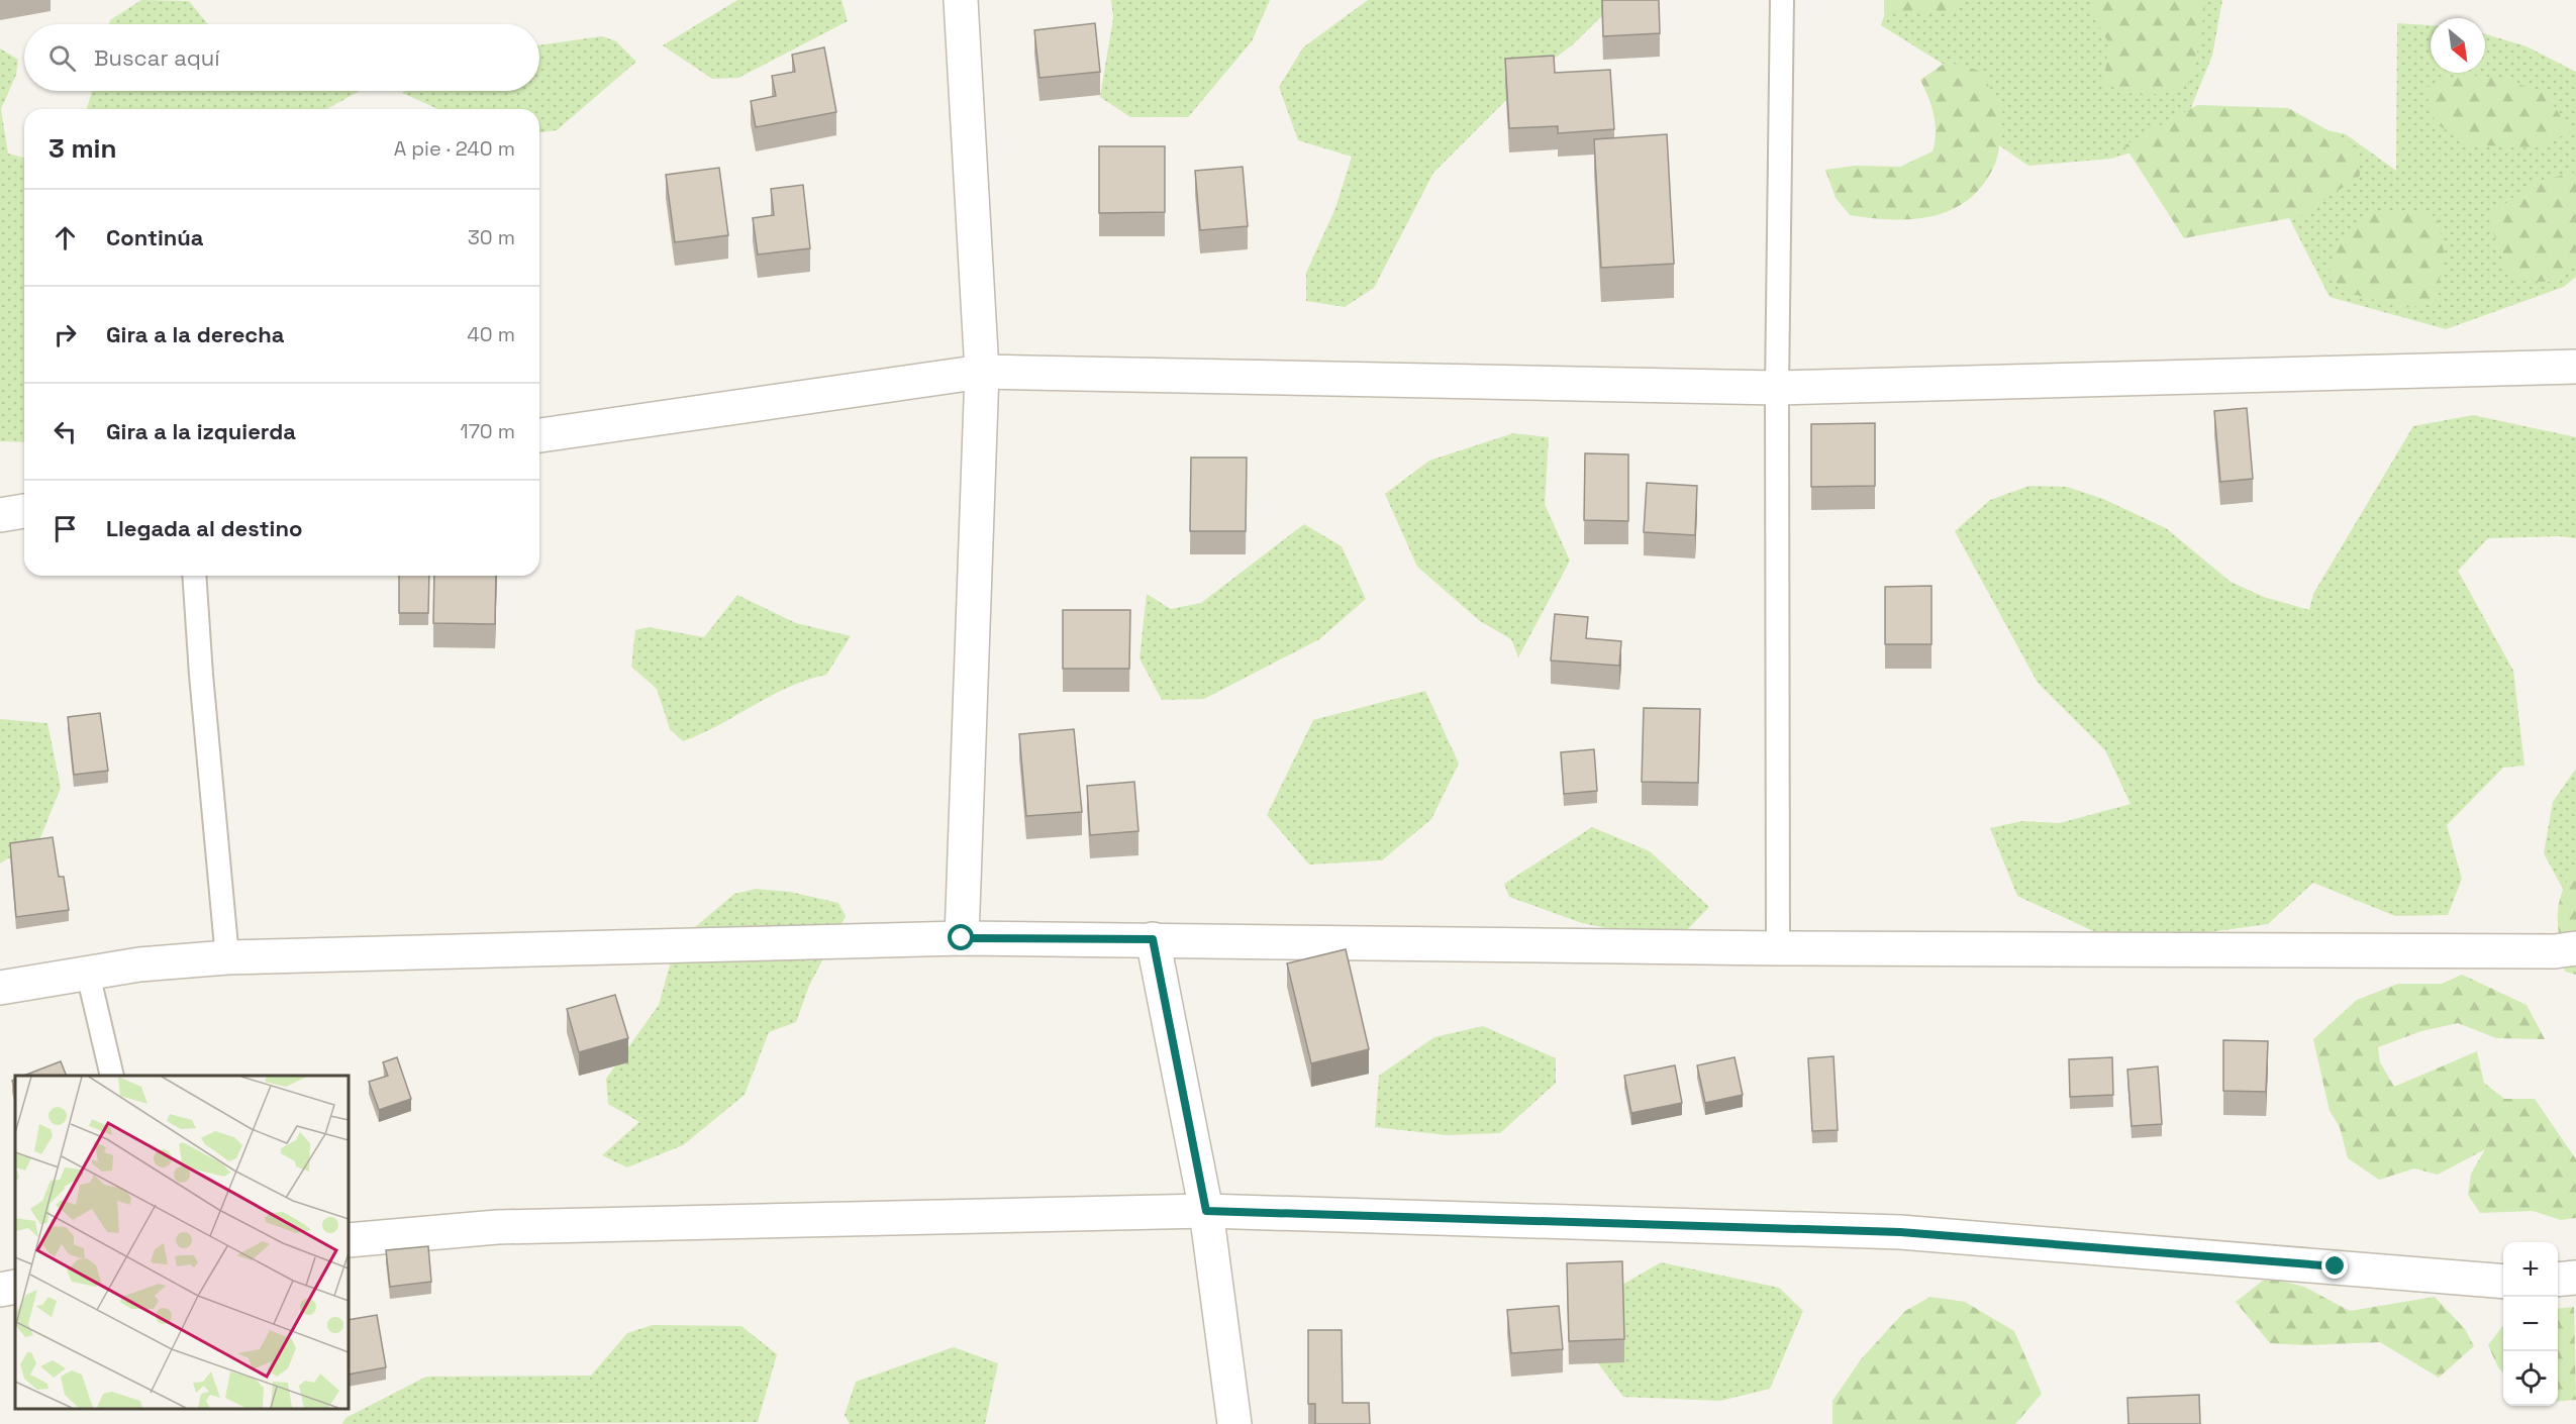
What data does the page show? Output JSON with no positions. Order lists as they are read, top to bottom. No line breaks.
{"north":"bottom right","page":{"search":"Buscar aquí","heading":["3 min","A pie · 240 m"],"list":[["Continúa","30 m"],["Gira a la derecha","40 m"],["Gira a la izquierda","170 m"],"Llegada al destino"],"map_buttons":["+","−"]}}
